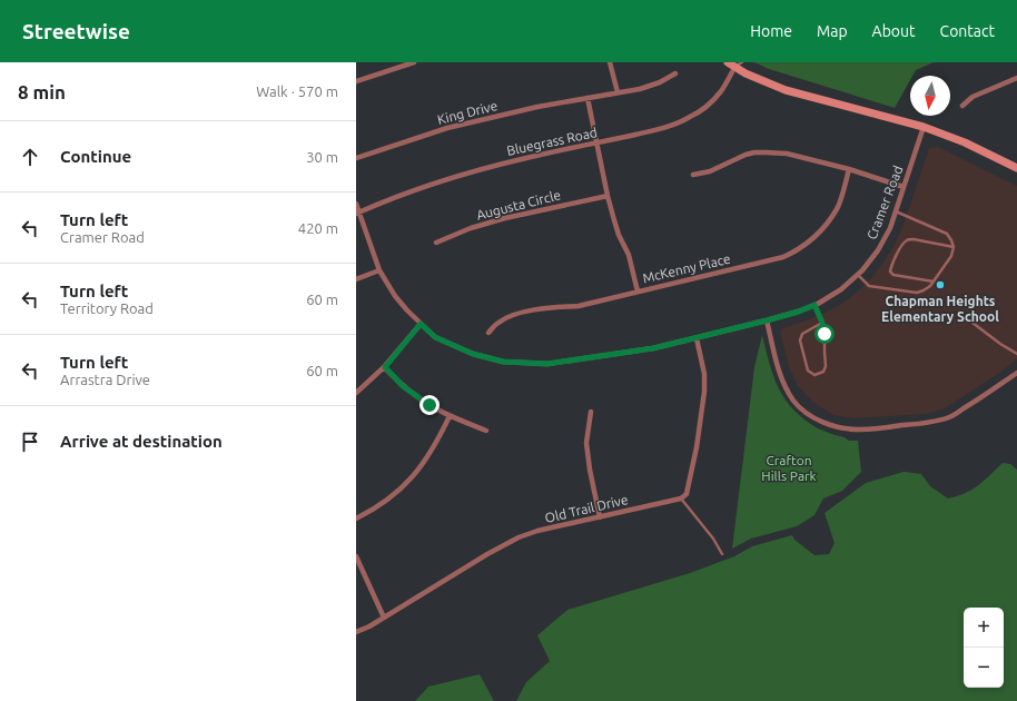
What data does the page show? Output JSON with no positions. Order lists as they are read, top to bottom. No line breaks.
{"streets":{"street":["King Drive","Bluegrass Road","Cramer Road","Augusta Circle","McKenny Place","Old Trail Drive"]},"crossings":[["Bluegrass Road","Cramer Road"]],"parks":["Crafton Hills Park"],"places":["Chapman Heights Elementary School"],"north":"bottom","page":{"header":"Streetwise","nav":["Home","Map","About","Contact"],"heading":["8 min","Walk · 570 m"],"list":[["Continue","30 m"],["Turn left","Cramer Road","420 m"],["Turn left","Territory Road","60 m"],["Turn left","Arrastra Drive","60 m"],"Arrive at destination"],"map_buttons":["+","−"]}}
